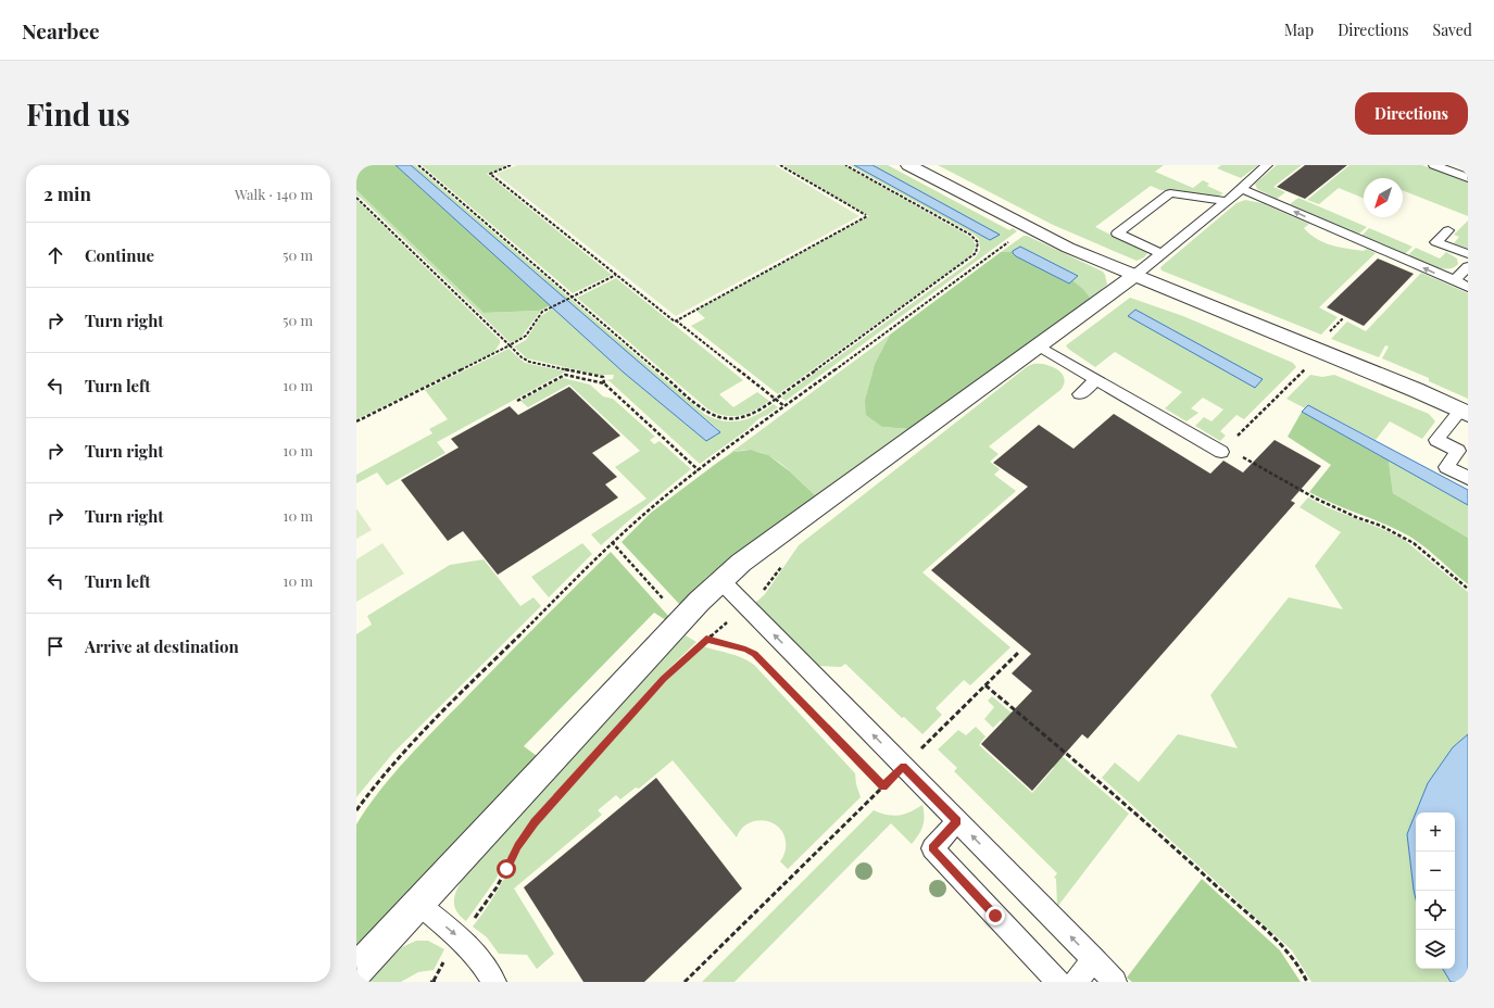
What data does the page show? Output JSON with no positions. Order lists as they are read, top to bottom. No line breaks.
{"north":"bottom left","page":{"header":"Nearbee","nav":["Map","Directions","Saved"],"buttons":"Directions","title":"Find us","heading":["2 min","Walk · 140 m"],"list":[["Continue","50 m"],["Turn right","50 m"],["Turn left","10 m"],["Turn right","10 m"],["Turn right","10 m"],["Turn left","10 m"],"Arrive at destination"],"map_buttons":["+","−"]}}
